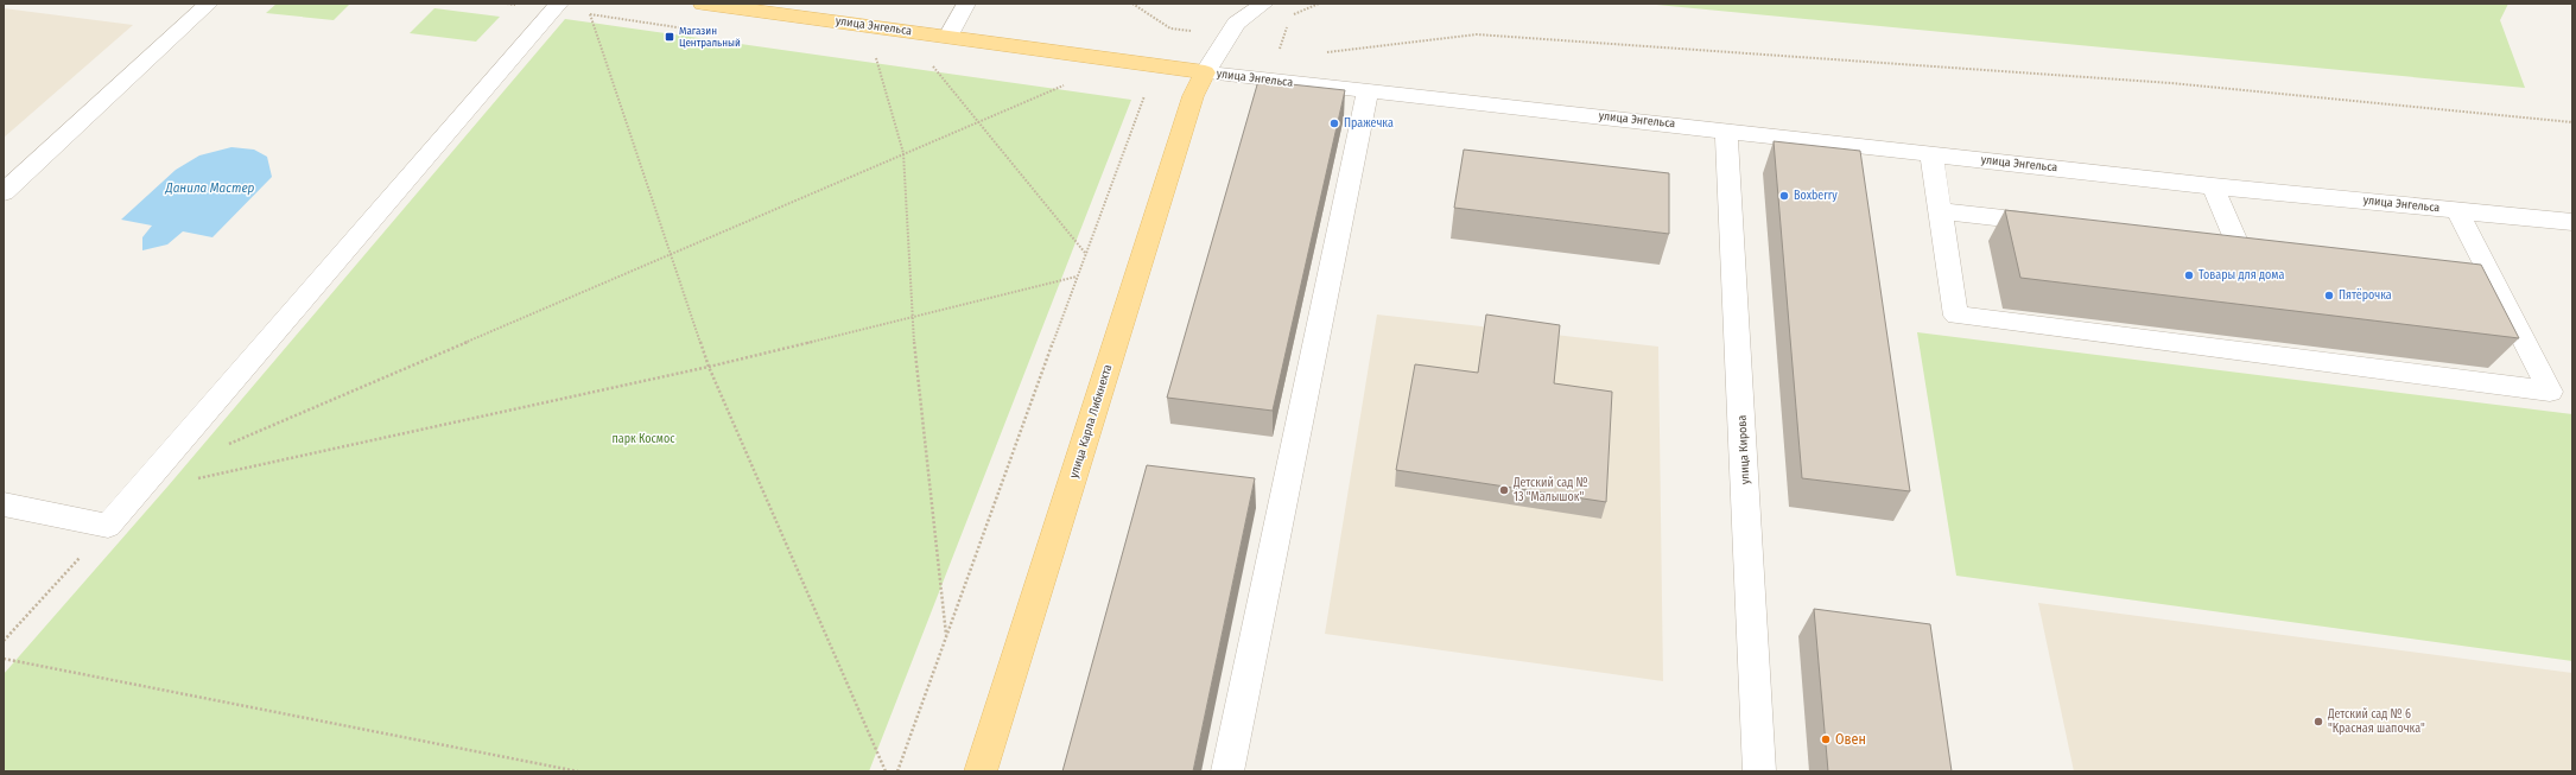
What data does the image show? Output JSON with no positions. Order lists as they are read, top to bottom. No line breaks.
{"streets":{"main road":["улица Энгельса","улица Карла Либкнехта"],"street":["улица Кирова"]},"crossings":[["улица Энгельса","улица Карла Либкнехта"],["улица Энгельса","улица Кирова"]],"water":["Данила Мастер"],"parks":["парк Космос"],"places":{"transit":["Магазин Центральный"],"other":["Пражечка","Boxberry","Товары для дома","Пятёрочка","Детский сад № 13 \"Малышок\"","Детский сад № 6 \"Красная шапочка\"","Овен"]}}
